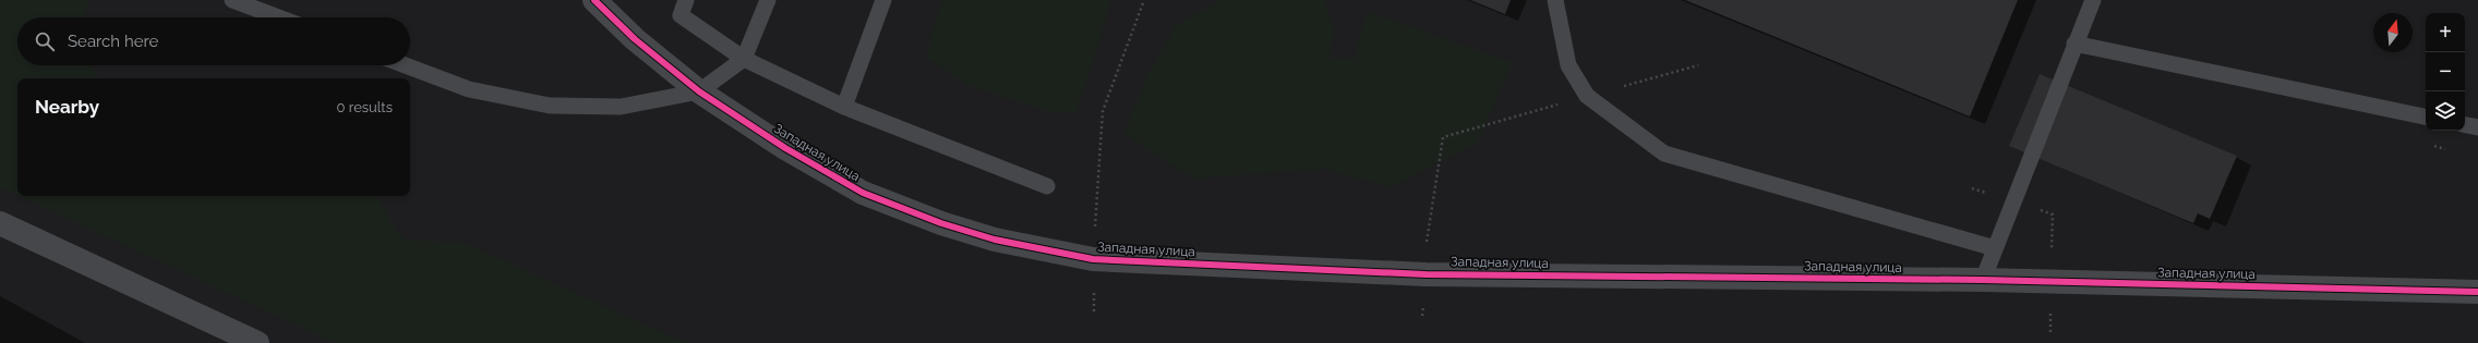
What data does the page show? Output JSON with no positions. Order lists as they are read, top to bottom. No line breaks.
{"streets":{"street":["Западная улица"]},"north":"top","page":{"map_buttons":["+","−"],"search":"Search here","heading":["Nearby","0 results"]}}
